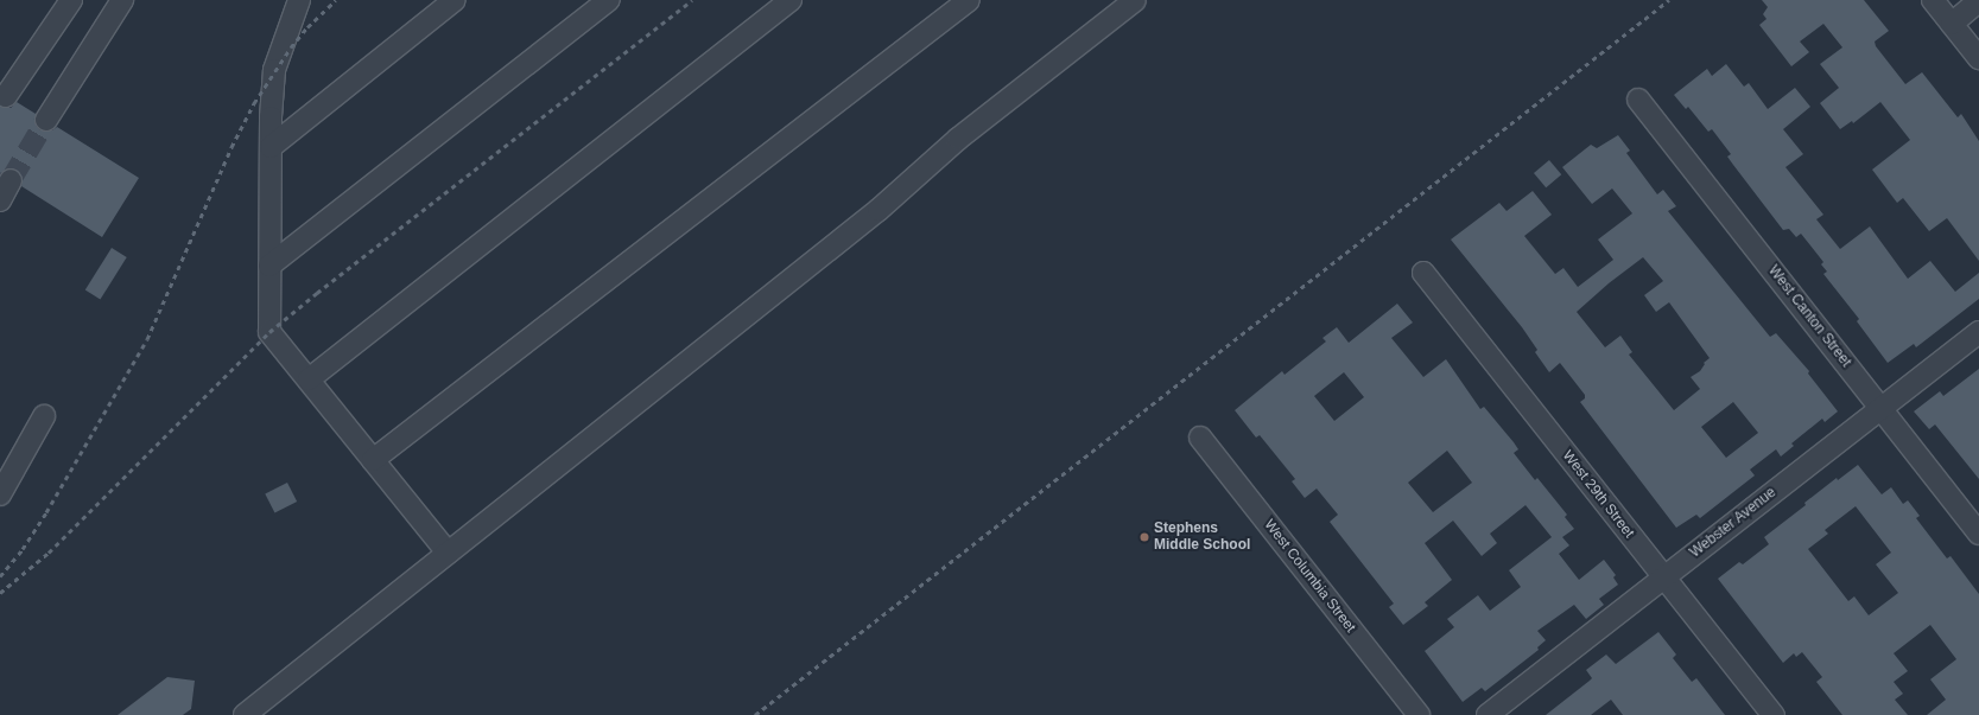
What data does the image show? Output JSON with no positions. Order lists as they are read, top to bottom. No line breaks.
{"streets":{"street":["West Canton Street","West 29th Street","Webster Avenue","West Columbia Street"]},"crossings":[["West Canton Street","Webster Avenue"],["West 29th Street","Webster Avenue"]],"places":["Stephens Middle School"]}
